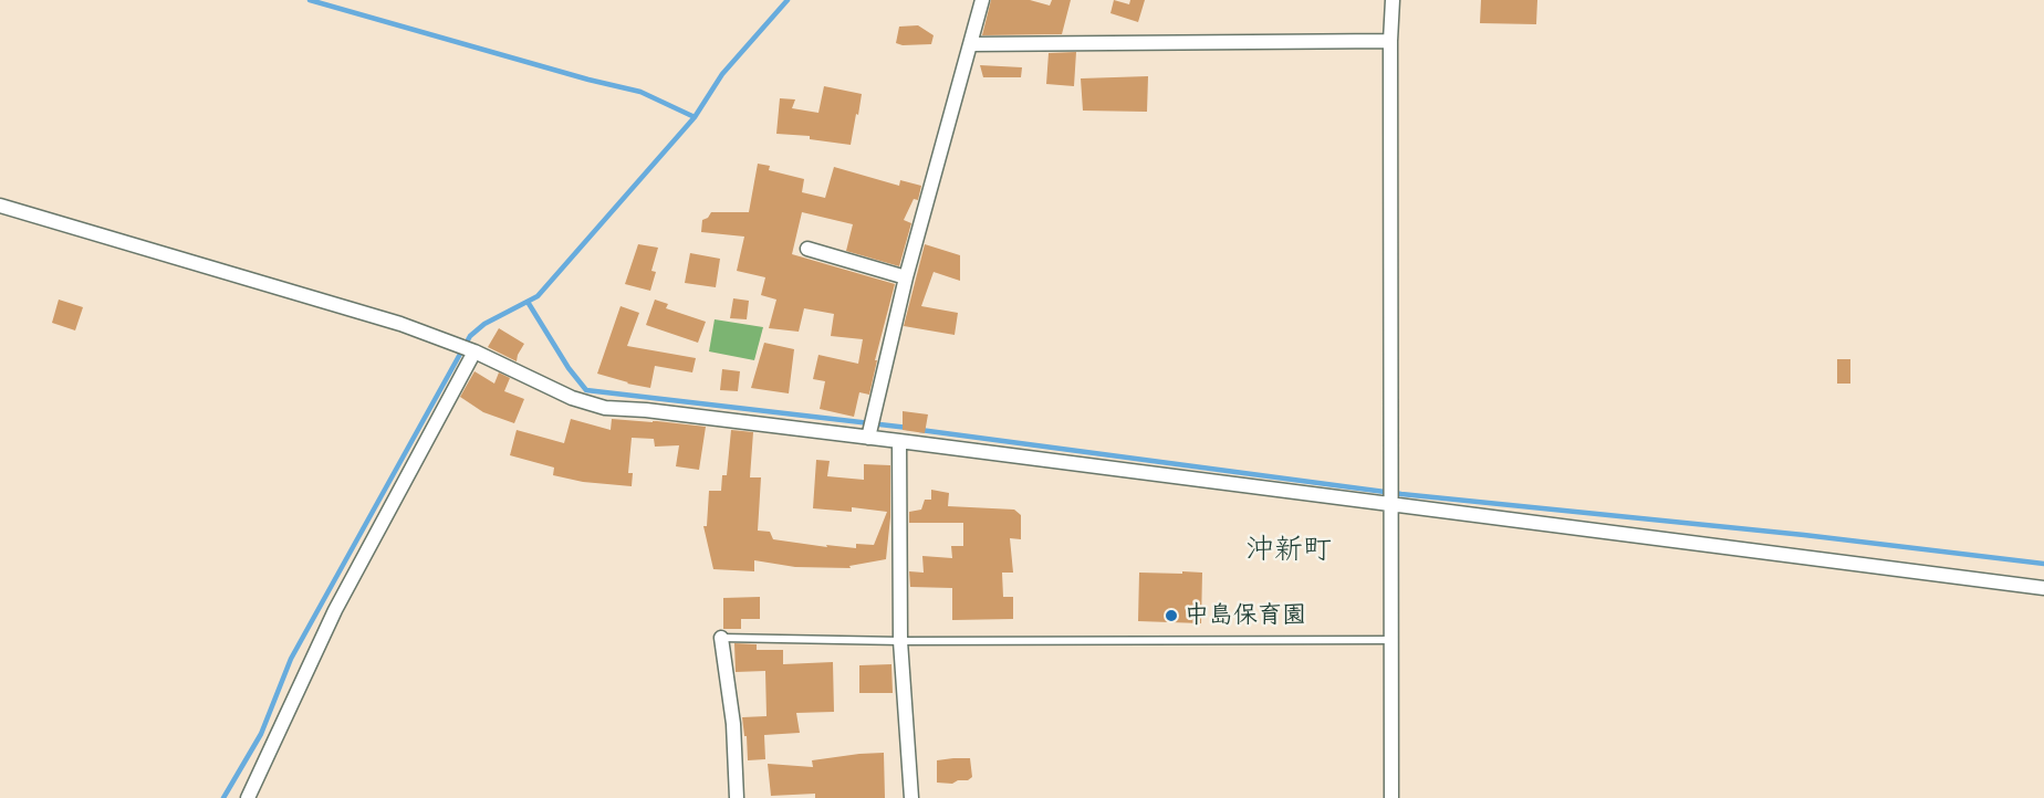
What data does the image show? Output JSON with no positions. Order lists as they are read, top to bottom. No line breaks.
{"districts":["沖新町"],"places":["中島保育園"]}
